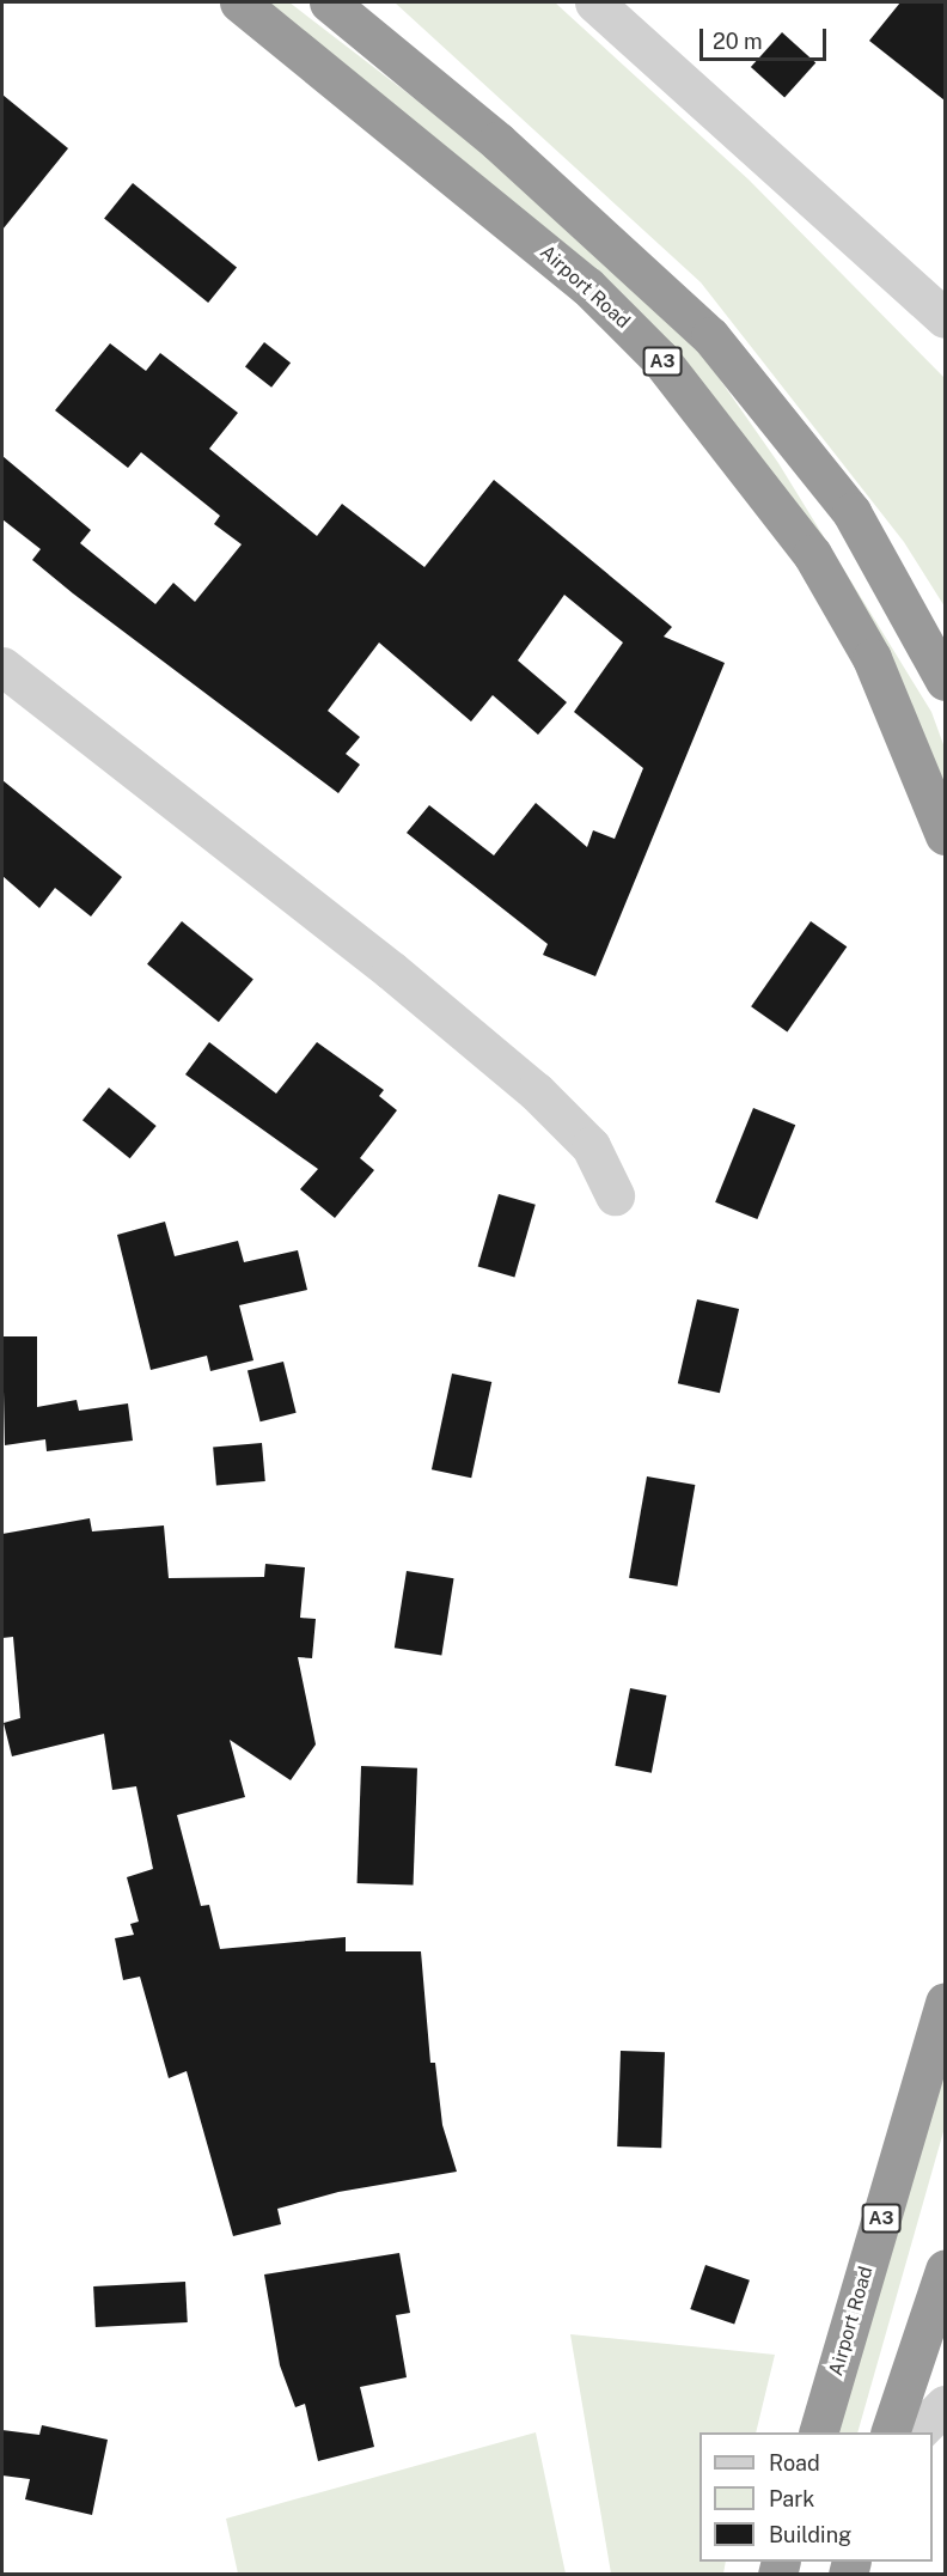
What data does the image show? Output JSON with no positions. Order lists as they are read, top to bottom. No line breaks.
{"streets":{"highway":["Airport Road","A3"]},"legend":["Road","Park","Building"],"scale_bar":"20 m"}
